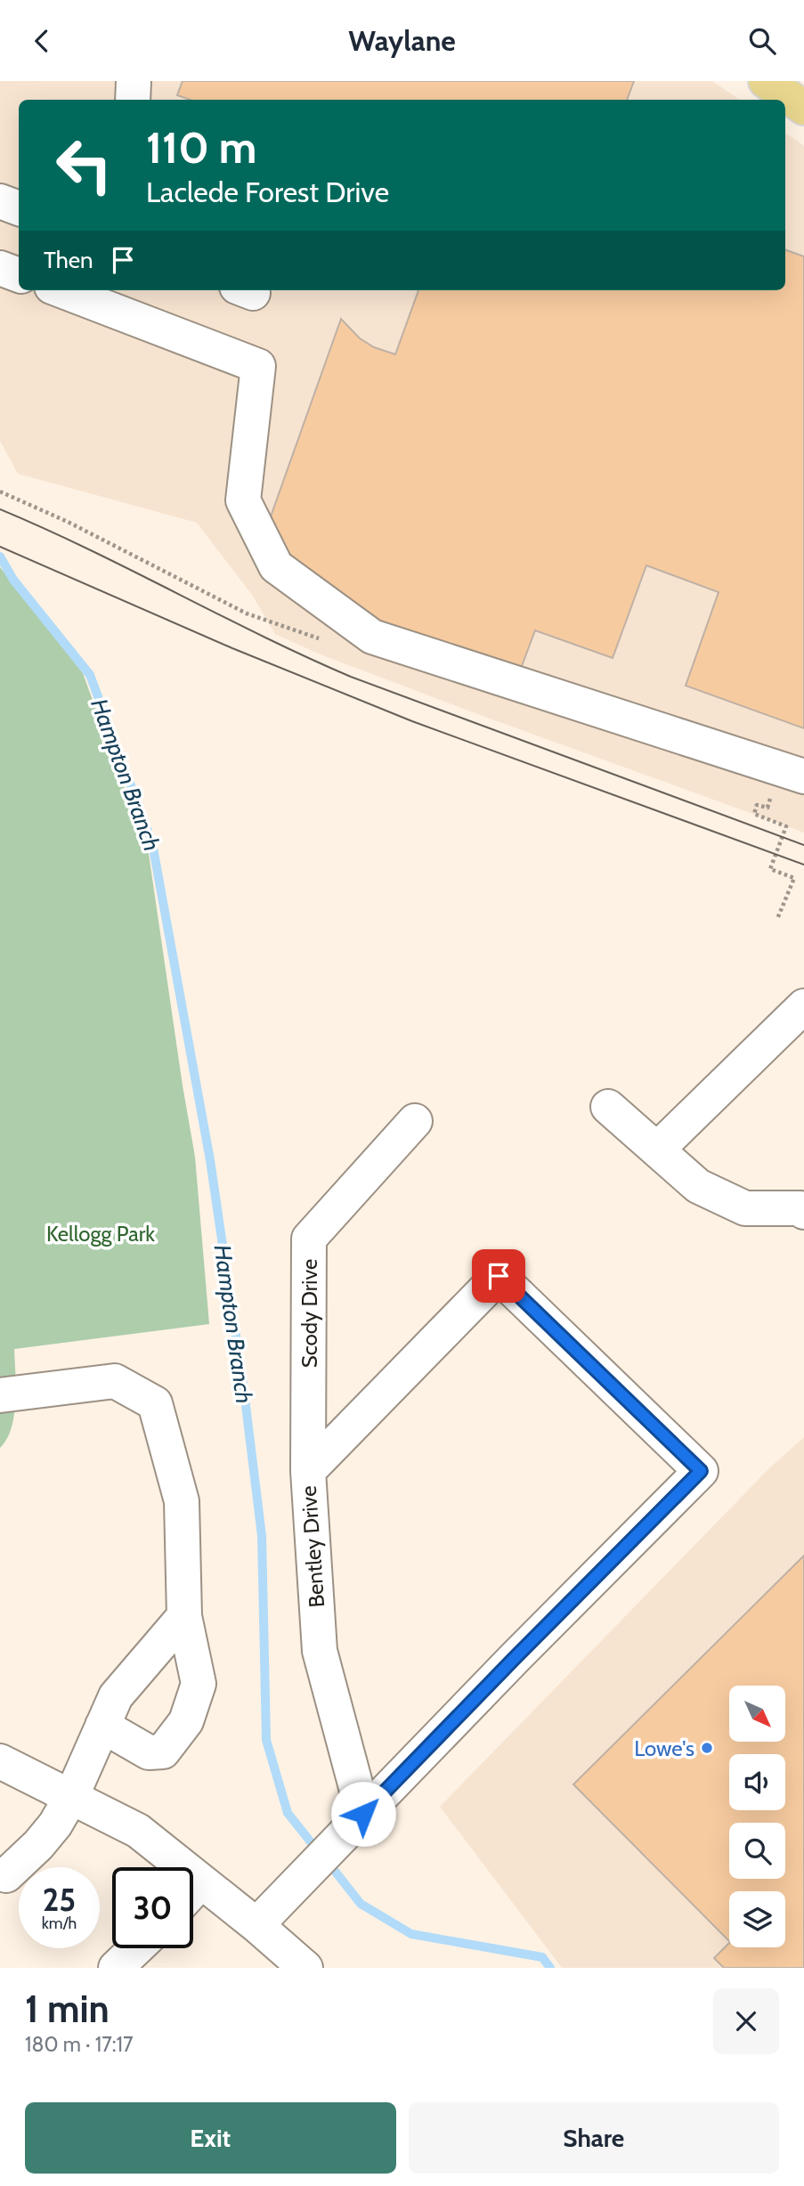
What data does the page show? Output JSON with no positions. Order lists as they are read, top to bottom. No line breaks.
{"streets":{"street":["Scody Drive","Bentley Drive"]},"crossings":[["Scody Drive","Bentley Drive"]],"water":["Hampton Branch"],"parks":["Kellogg Park"],"places":["Lowe's"],"north":"bottom right","page":{"header":"Waylane","turn":["110 m","Laclede Forest Drive"],"then":"Then","speed":"25 km/h","limit":"30","heading":["1 min","180 m · 17:17"],"buttons":["Exit","Share"]}}
